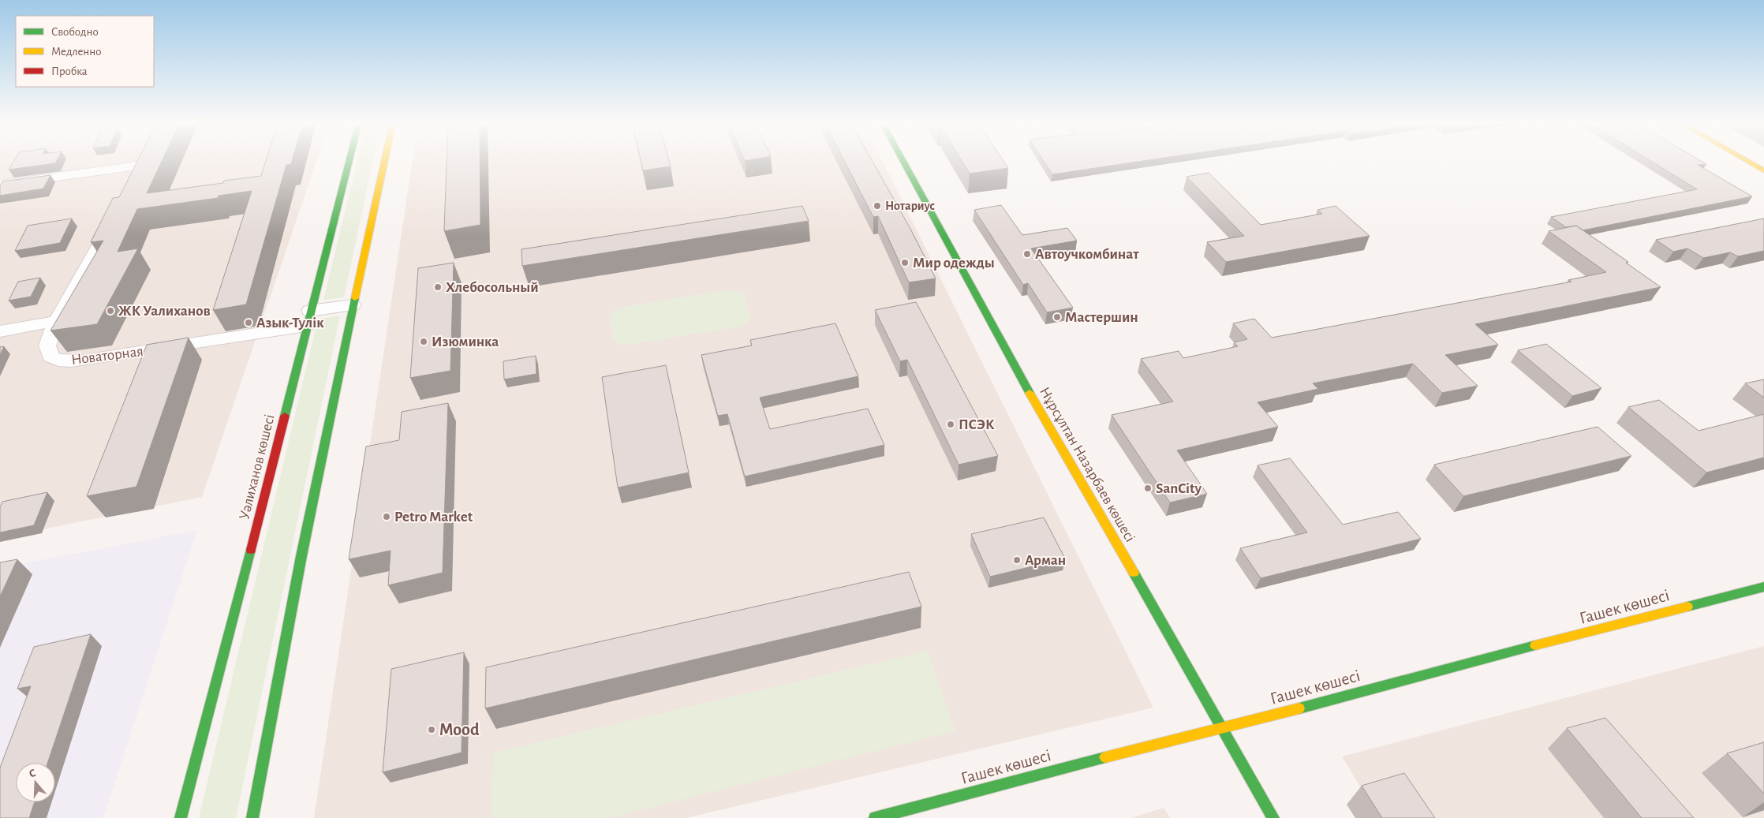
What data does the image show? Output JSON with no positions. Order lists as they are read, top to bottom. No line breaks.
{"streets":{"main road":["Нұрсұлтан Назарбаев көшесі","Уәлиханов көшесі","Гашек көшесі"],"street":["Новаторная"]},"crossings":[["Новаторная","Уәлиханов көшесі"],["Нұрсұлтан Назарбаев көшесі","Гашек көшесі"]],"places":["Нотариус","Автоучкомбинат","Мир одежды","Хлебосольный","ЖК Уалиханов","Мастершин","Азык-Тулiк","Изюминка","ПСЭК","SanCity","Petro Market","Арман","Mood"],"legend":["Свободно","Медленно","Пробка"],"north":"top"}
